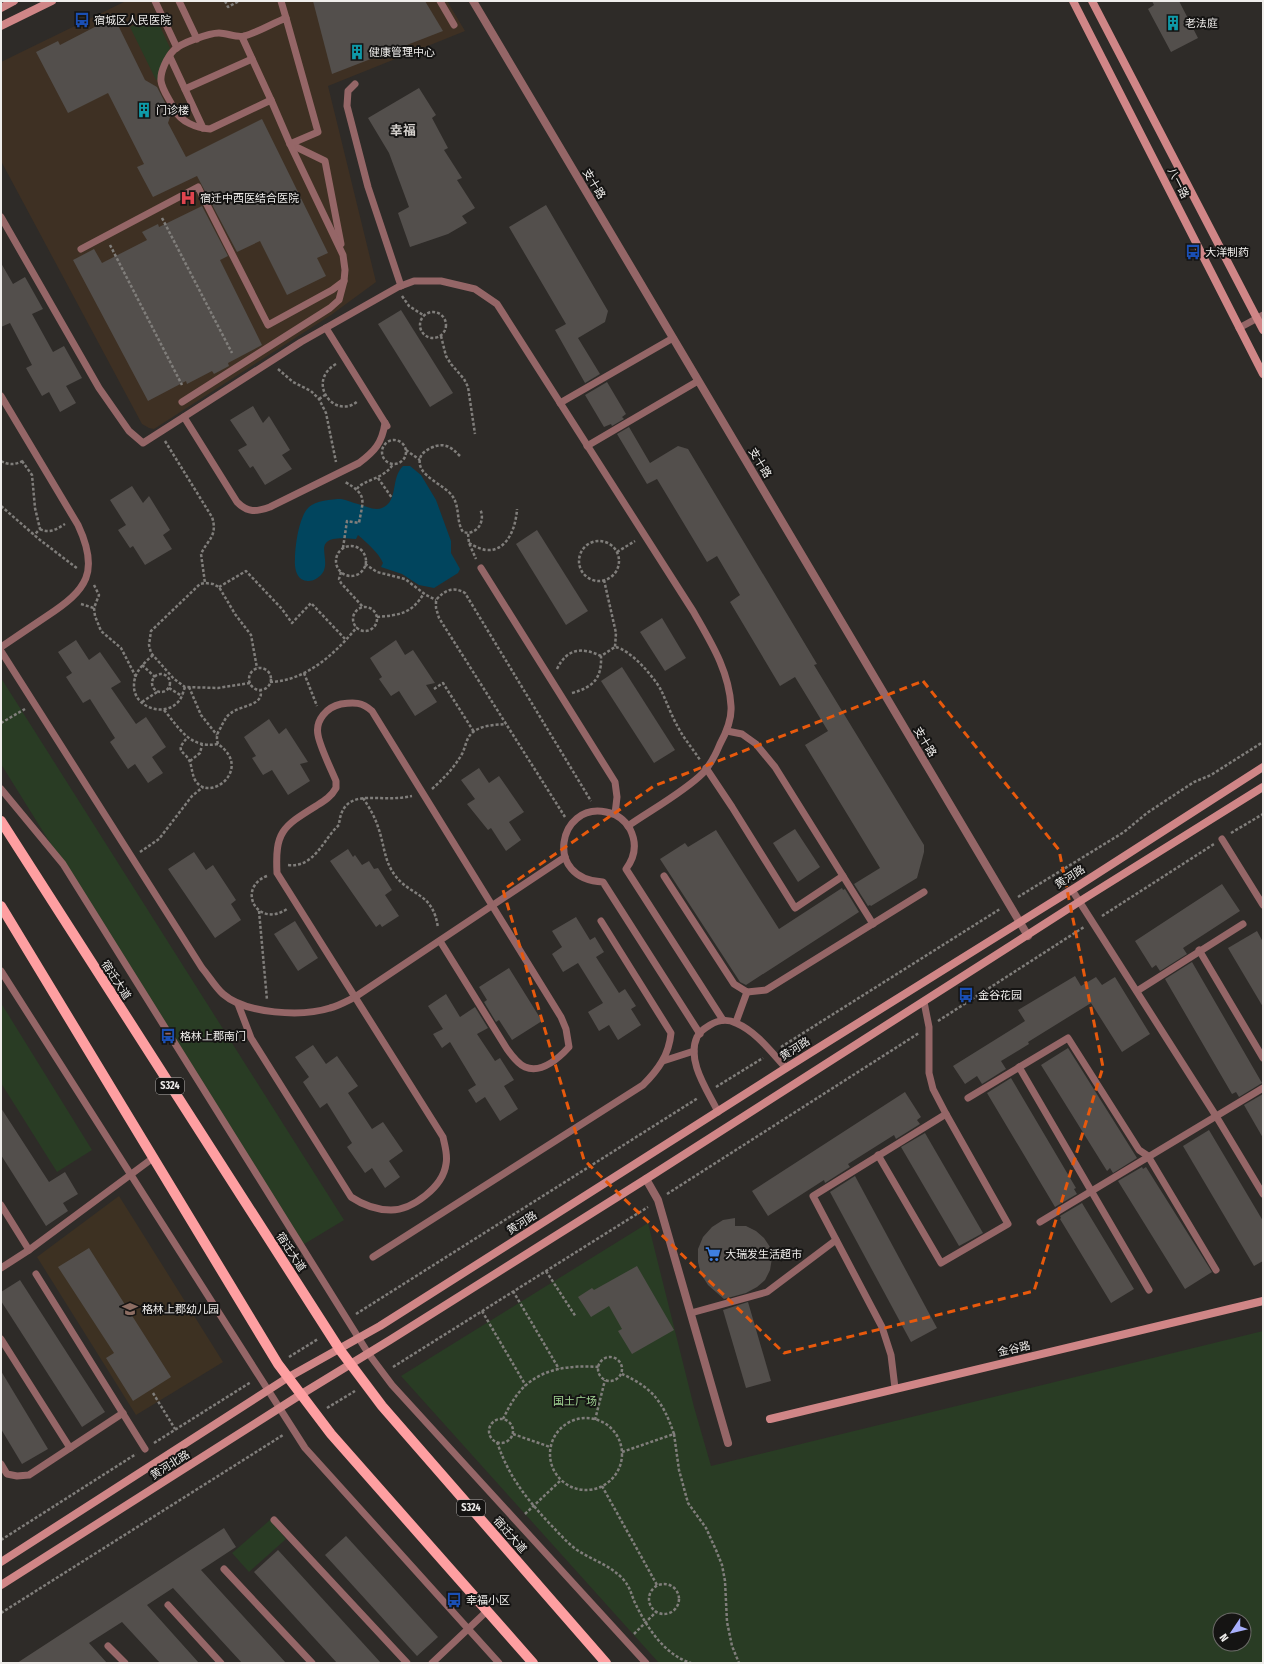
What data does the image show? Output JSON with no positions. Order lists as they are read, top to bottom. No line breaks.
{"streets":{"main road":["八一路","黄河路","宿迁大道","S324","金谷路","黄河北路"],"street":["支十路"]},"crossings":[["支十路","黄河路"],["黄河路","宿迁大道"],["黄河路","黄河北路"],["宿迁大道","黄河北路"]],"districts":["幸福"],"parks":["国土广场"],"places":{"bus stop":["宿城区人民医院","大洋制药","金谷花园","格林上郡南门","幸福小区"],"building":["老法庭","健康管理中心","门诊楼"],"hospital":["宿迁中西医结合医院"],"supermarket":["大瑞发生活超市"],"school or university":["格林上郡幼儿园"]},"north":"bottom left"}
